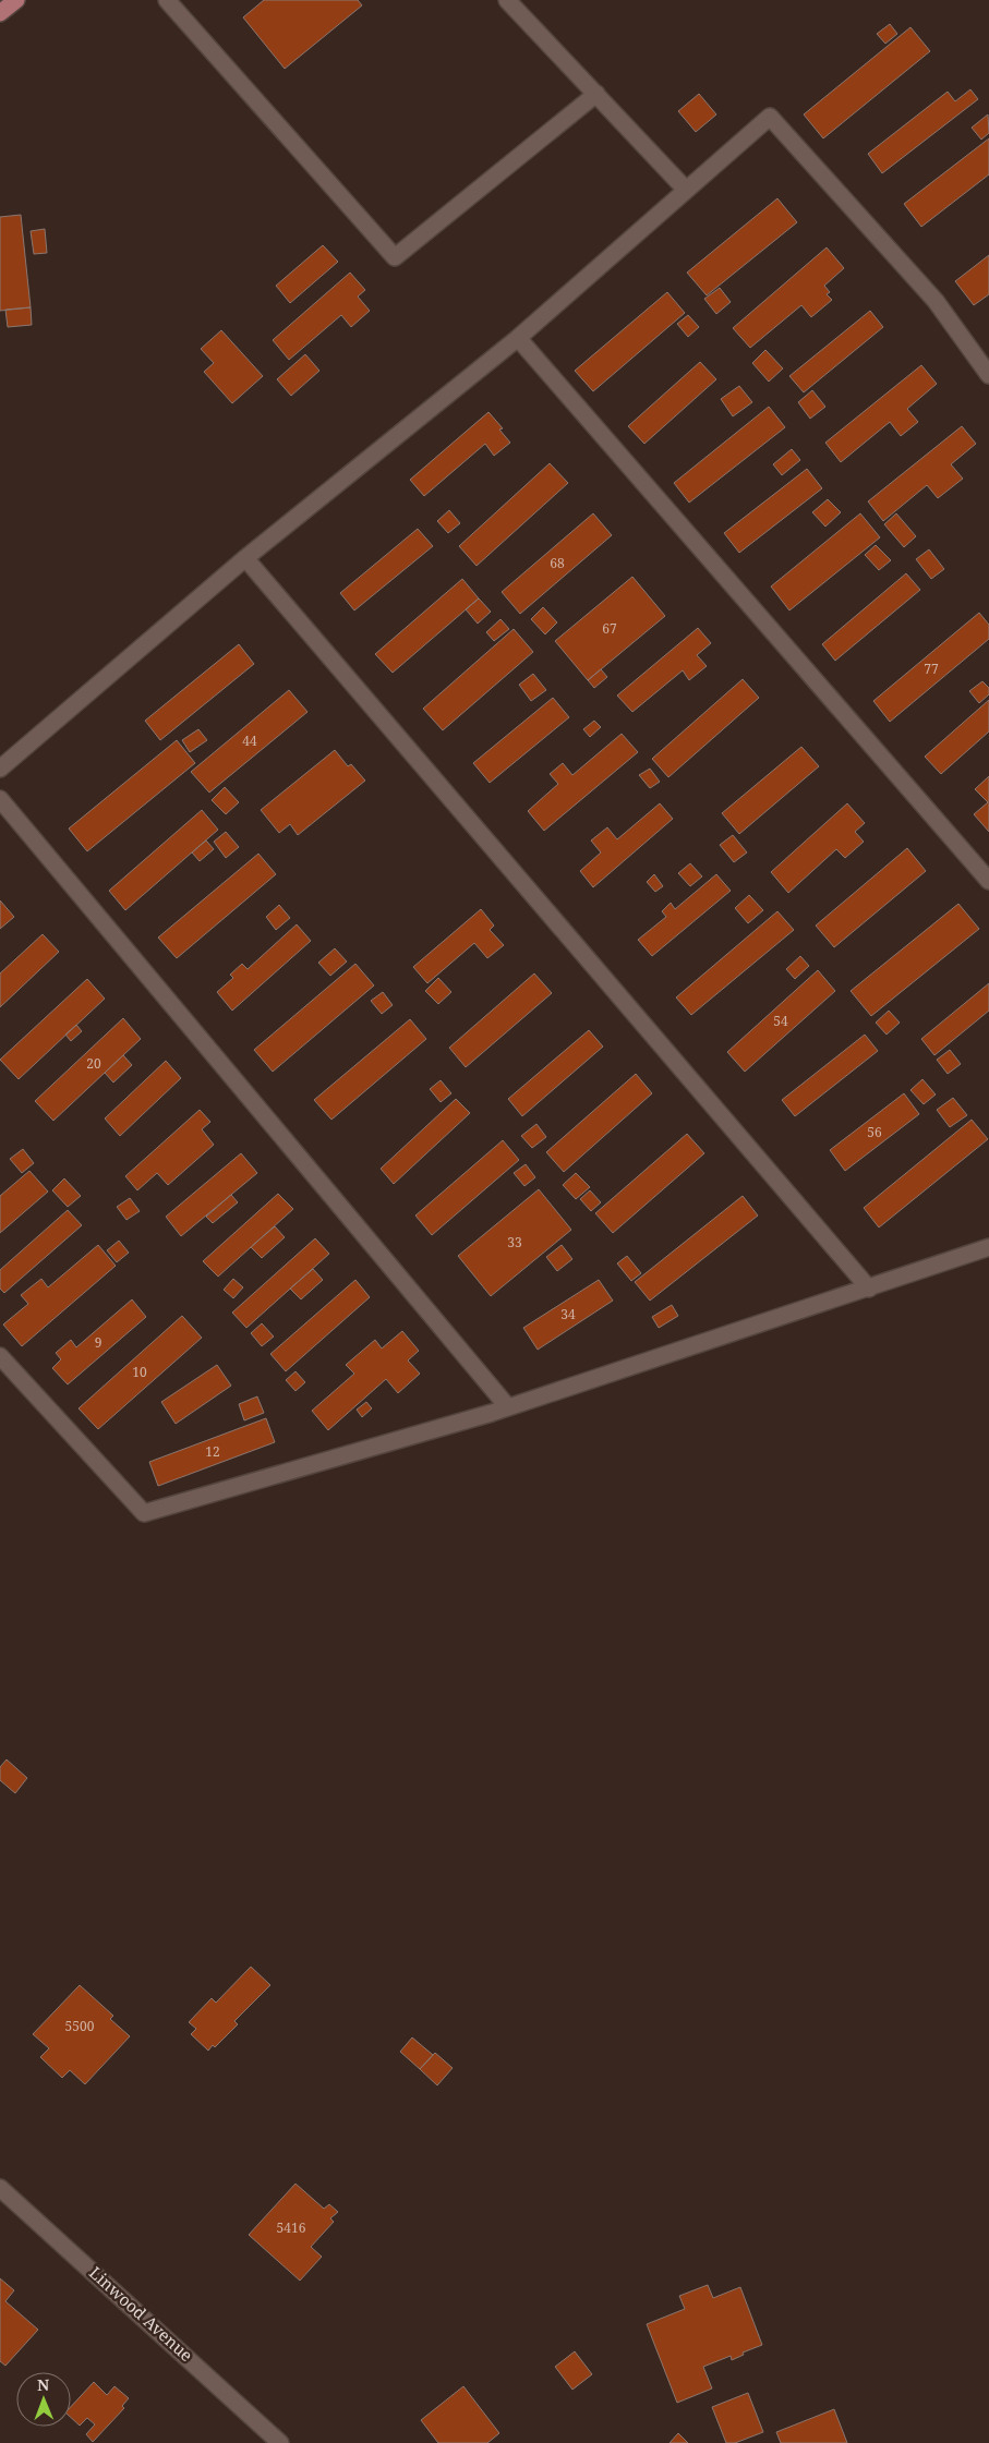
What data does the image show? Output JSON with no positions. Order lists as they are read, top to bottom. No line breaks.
{"streets":{"street":["Linwood Avenue"]},"house_numbers":["68","67","77","44","54","20","56","33","34","9","10","12","5500","5416"],"north":"top"}
